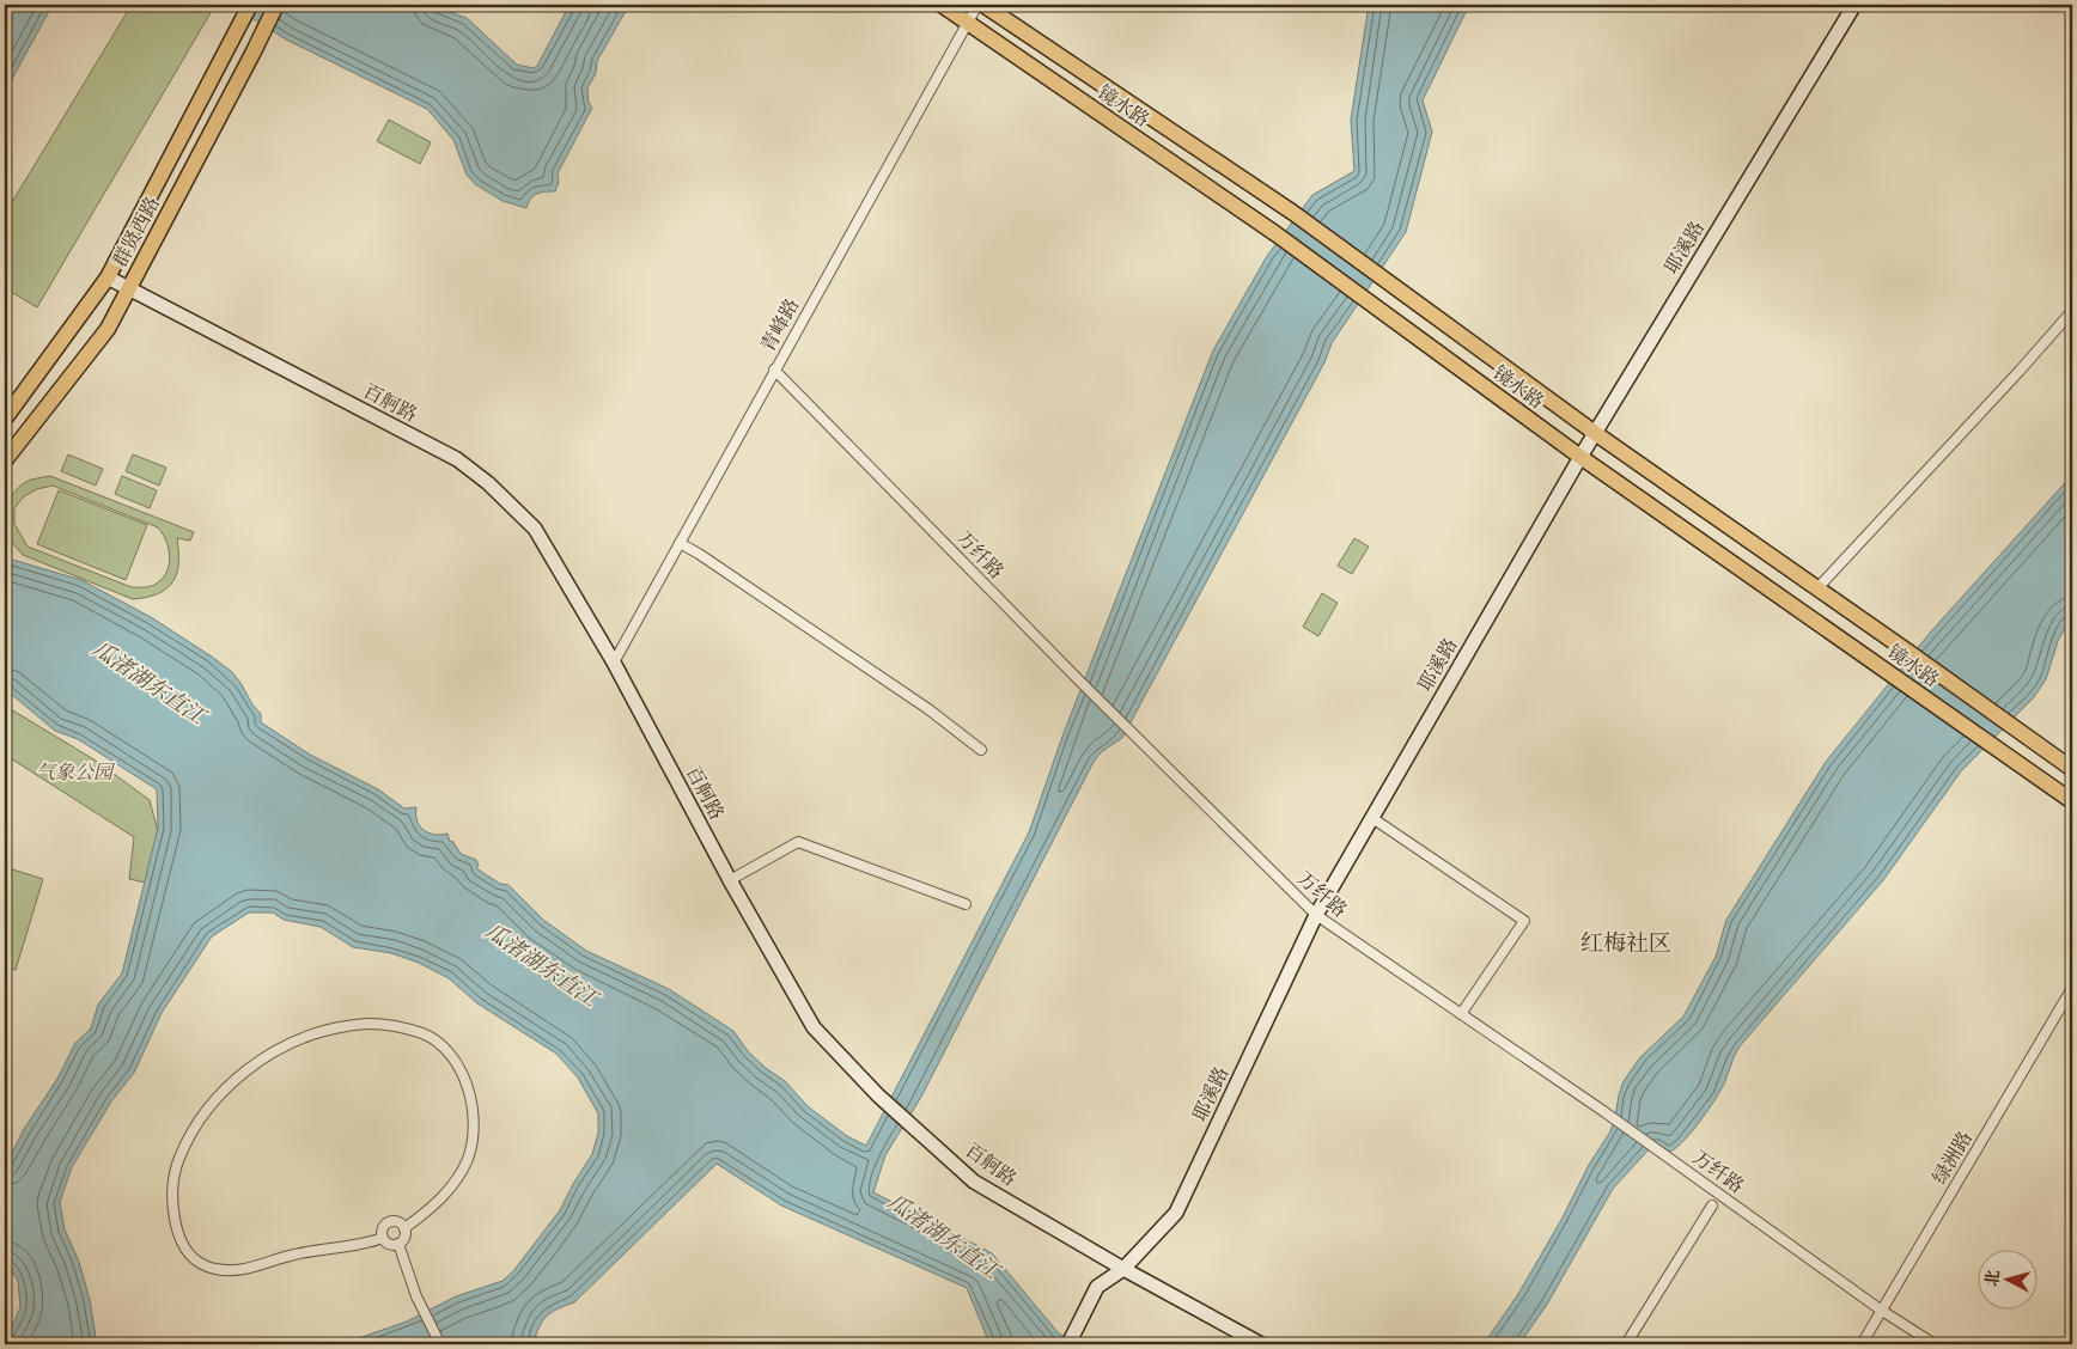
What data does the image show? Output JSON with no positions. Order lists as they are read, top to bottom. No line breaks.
{"streets":{"main road":["镜水路","群贤西路"],"street":["耶溪路","青峰路","百舸路","万纤路","绿洲路"]},"crossings":[["镜水路","耶溪路"],["镜水路","青峰路"],["群贤西路","百舸路"],["耶溪路","百舸路"],["耶溪路","万纤路"],["青峰路","百舸路"],["青峰路","万纤路"],["万纤路","绿洲路"]],"districts":["红梅社区"],"water":["瓜渚湖东直江"],"parks":["气象公园"],"north":"left"}
